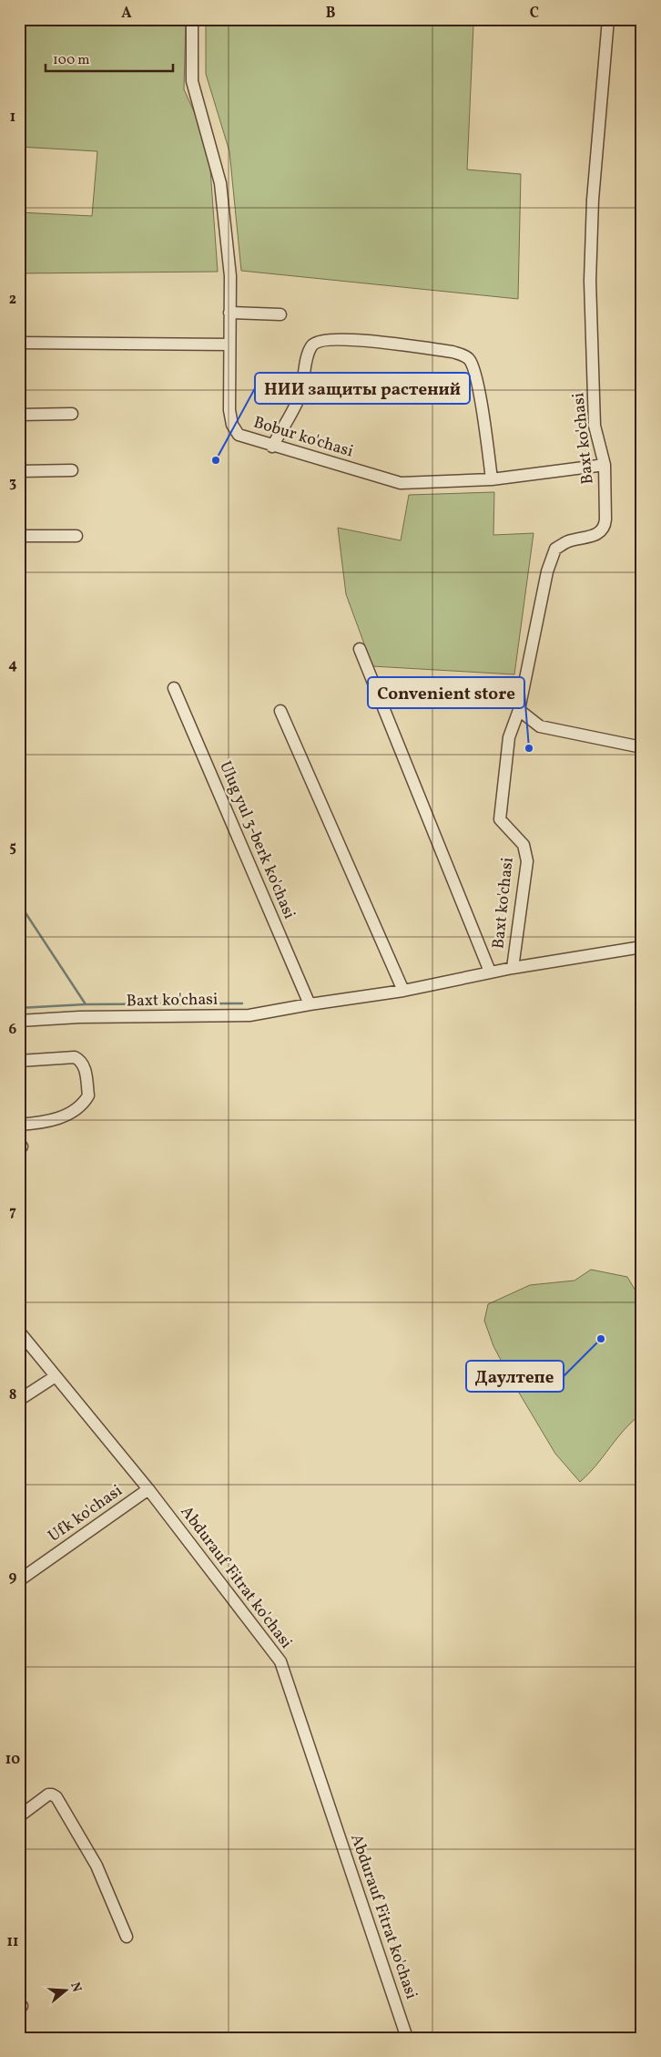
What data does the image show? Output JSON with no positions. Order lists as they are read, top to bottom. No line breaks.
{"streets":{"street":["Bobur ko'chasi","Baxt ko'chasi","Ulug yul 3-berk ko'chasi","Ufk ko'chasi","Abdurauf Fitrat ko'chasi"]},"crossings":[["Bobur ko'chasi","Baxt ko'chasi"],["Baxt ko'chasi","Ulug yul 3-berk ko'chasi"],["Ufk ko'chasi","Abdurauf Fitrat ko'chasi"]],"places":["НИИ защиты растений","Convenient store","Даултепе"],"scale_bar":"100 m","north":"right","grid":{"columns":["A","B","C"],"rows":["1","2","3","4","5","6","7","8","9","10","11"]}}
